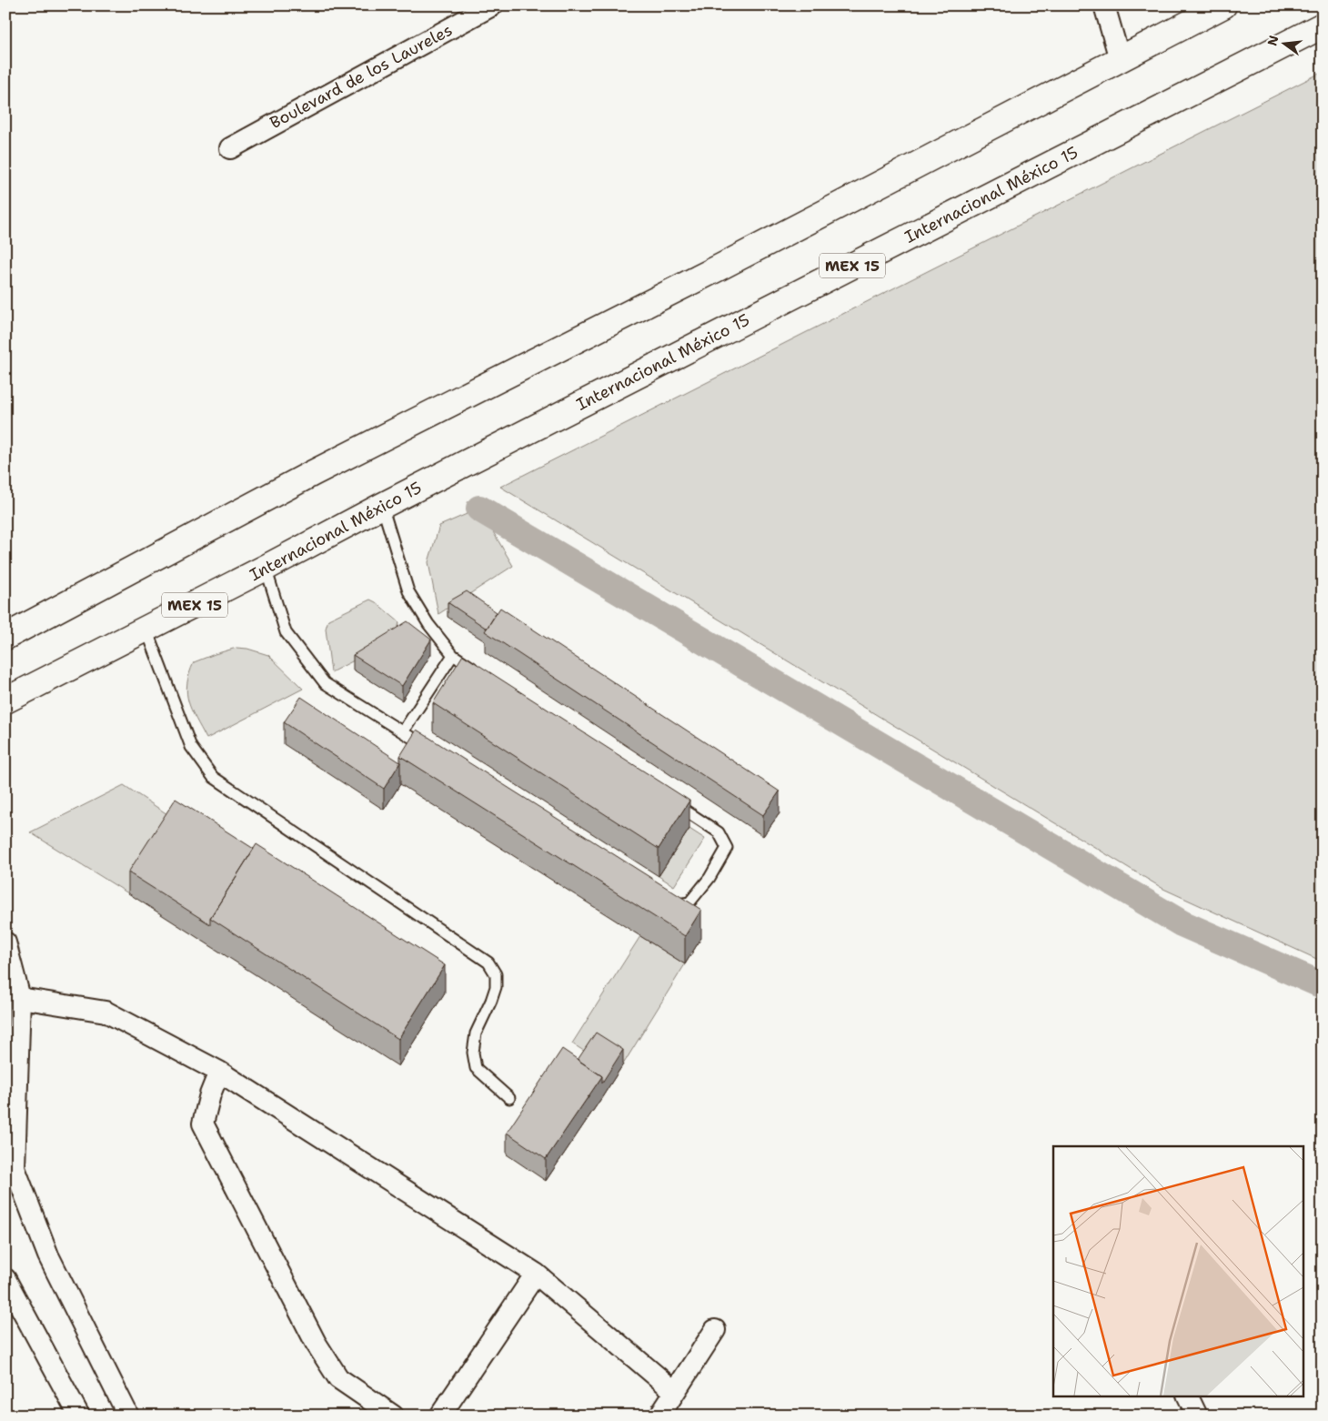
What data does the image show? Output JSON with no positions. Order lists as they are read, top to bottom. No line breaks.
{"streets":{"main road":["Internacional México 15","MEX 15"],"street":["Boulevard de los Laureles"]},"north":"left"}
